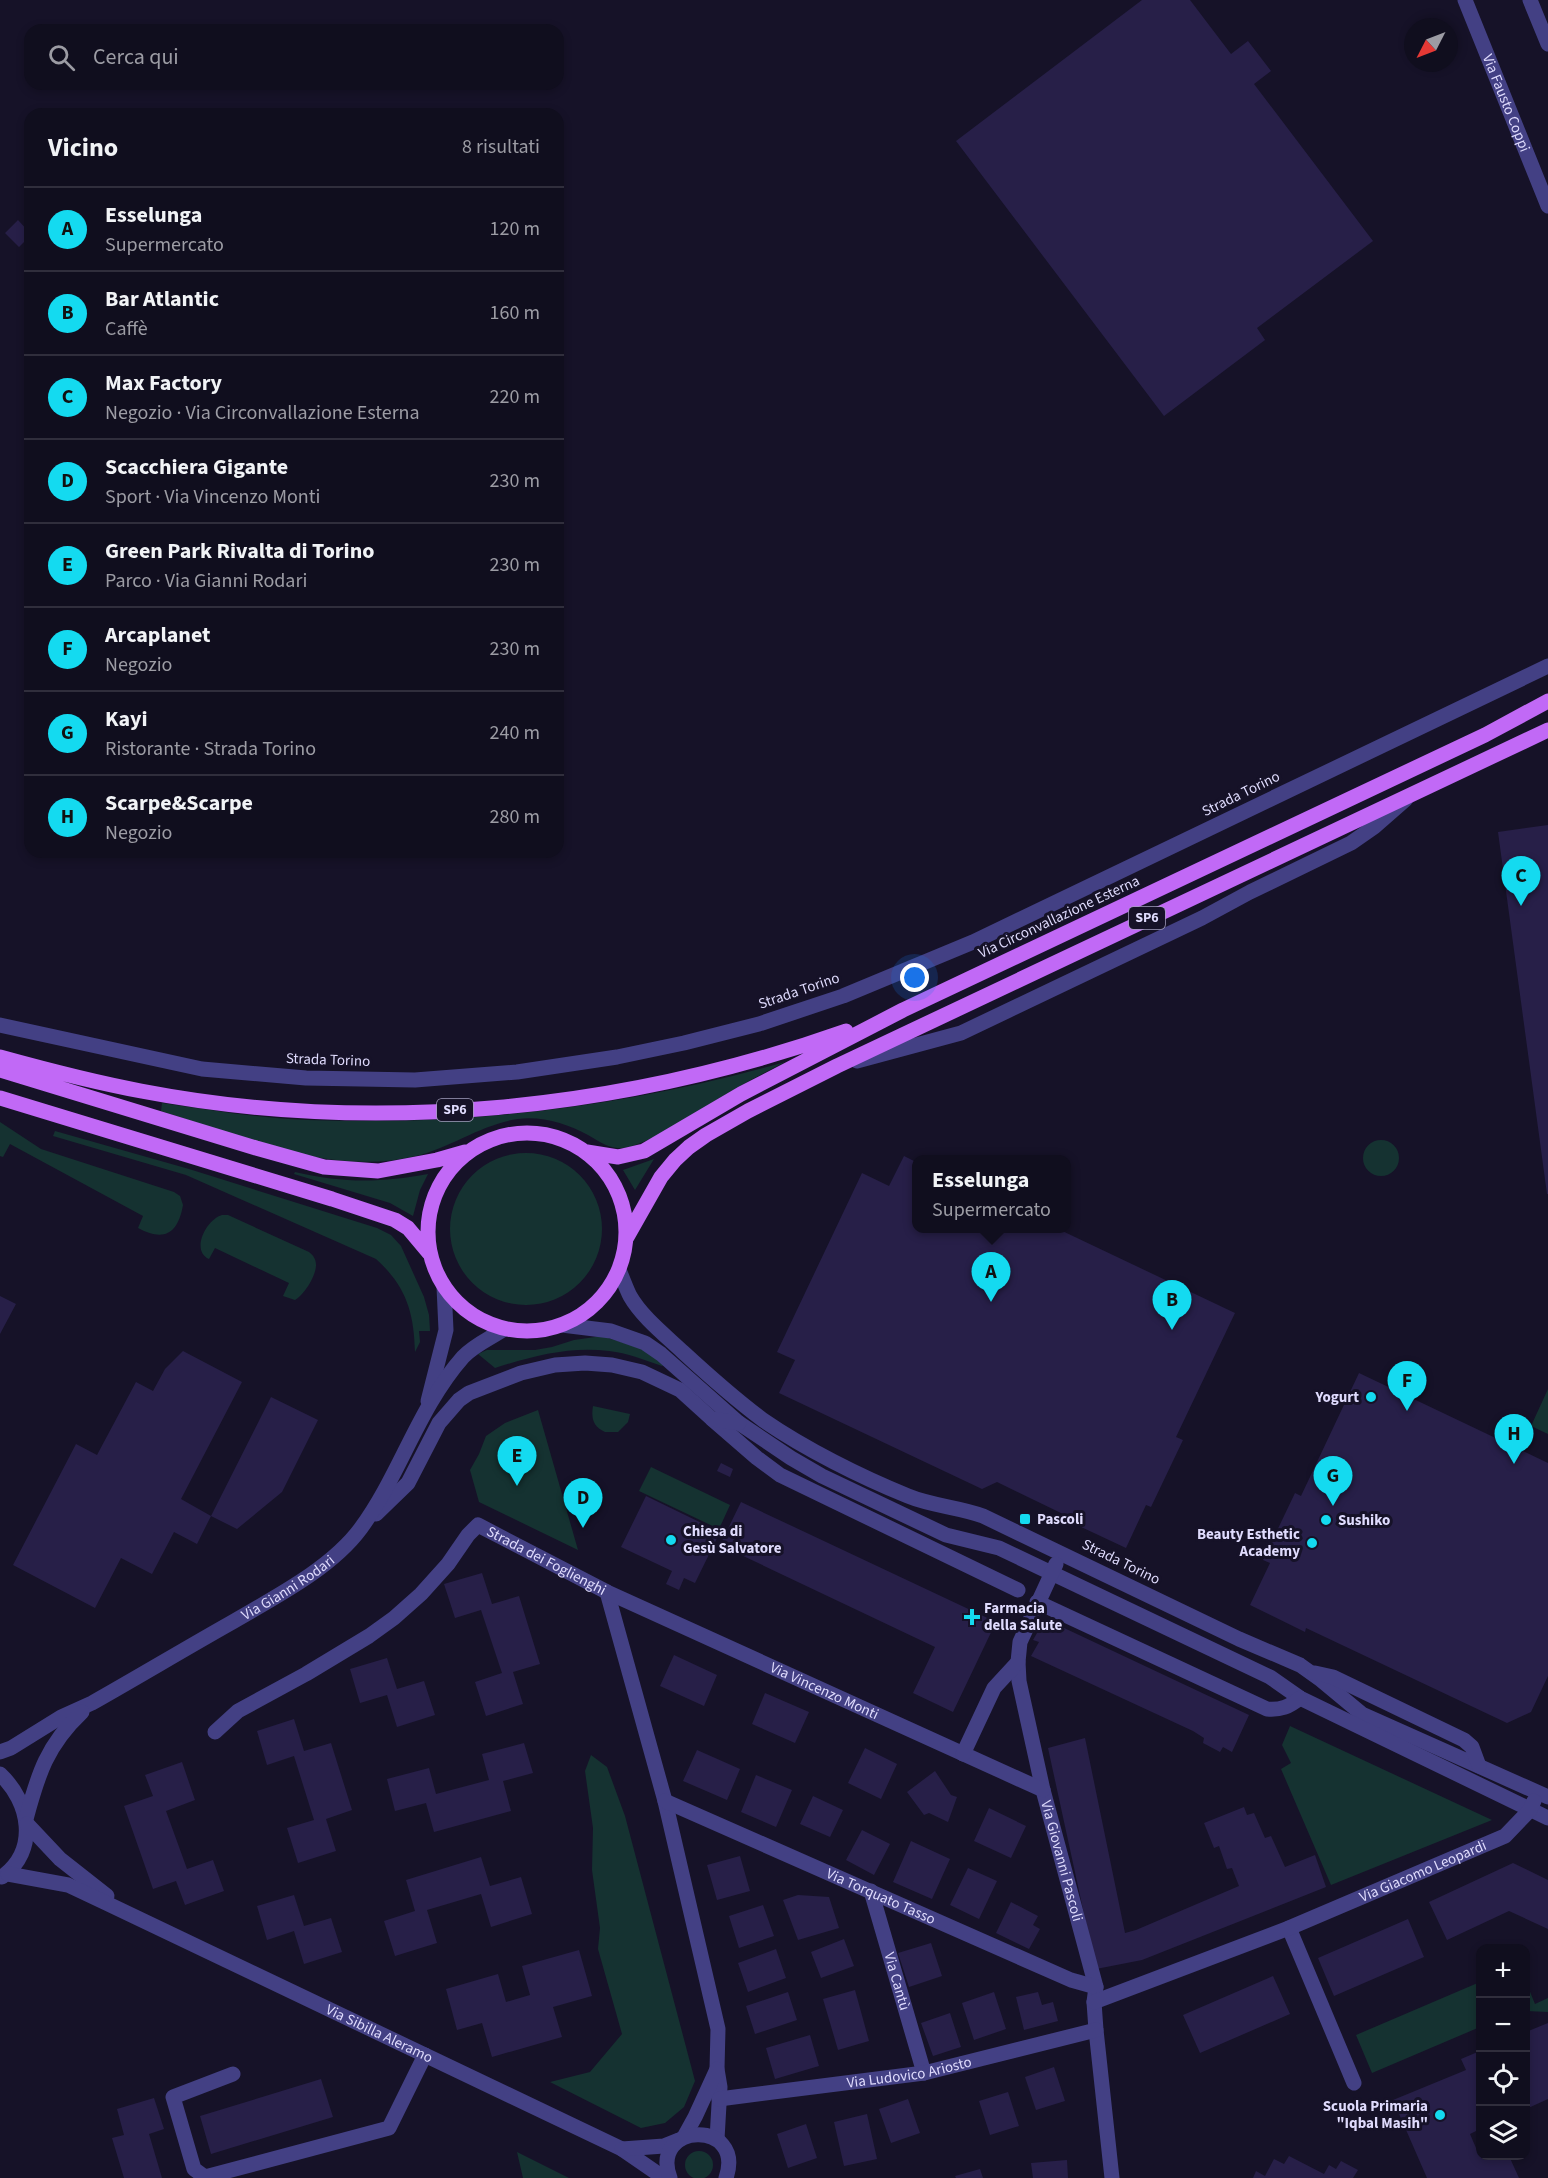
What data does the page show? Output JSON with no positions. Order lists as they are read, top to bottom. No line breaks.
{"streets":{"main road":["Via Circonvallazione Esterna","SP6"],"street":["Via Fausto Coppi","Strada Torino","Strada dei Foglienghi","Via Gianni Rodari","Via Vincenzo Monti","Via Giovanni Pascoli","Via Giacomo Leopardi","Via Torquato Tasso","Via Cantù","Via Sibilla Aleramo","Via Ludovico Ariosto"]},"crossings":[["Strada Torino","Via Circonvallazione Esterna"],["Strada Torino","SP6"],["Strada Torino","Via Gianni Rodari"],["Strada Torino","Via Giovanni Pascoli"],["Strada Torino","Via Giacomo Leopardi"],["Via Circonvallazione Esterna","SP6"],["Via Circonvallazione Esterna","Via Gianni Rodari"],["SP6","Via Gianni Rodari"],["Strada dei Foglienghi","Via Vincenzo Monti"],["Strada dei Foglienghi","Via Torquato Tasso"],["Strada dei Foglienghi","Via Sibilla Aleramo"],["Strada dei Foglienghi","Via Ludovico Ariosto"],["Via Gianni Rodari","Via Sibilla Aleramo"],["Via Vincenzo Monti","Via Giovanni Pascoli"],["Via Giovanni Pascoli","Via Giacomo Leopardi"],["Via Giovanni Pascoli","Via Torquato Tasso"],["Via Giovanni Pascoli","Via Ludovico Ariosto"],["Via Giacomo Leopardi","Via Torquato Tasso"],["Via Torquato Tasso","Via Cantù"],["Via Cantù","Via Ludovico Ariosto"]],"places":{"other":["Yogurt","Sushiko","Chiesa di Gesù Salvatore","Beauty Esthetic Academy","Scuola Primaria \"Iqbal Masih\""],"transit":["Pascoli"],"health":["Farmacia della Salute"]},"north":"bottom left","page":{"search":"Cerca qui","heading":["Vicino","8 risultati"],"list":[{"mark":"A","name":"Esselunga","note":"Supermercato","value":"120 m"},{"mark":"B","name":"Bar Atlantic","note":"Caffè","value":"160 m"},{"mark":"C","name":"Max Factory","note":"Negozio · Via Circonvallazione Esterna","value":"220 m"},{"mark":"D","name":"Scacchiera Gigante","note":"Sport · Via Vincenzo Monti","value":"230 m"},{"mark":"E","name":"Green Park Rivalta di Torino","note":"Parco · Via Gianni Rodari","value":"230 m"},{"mark":"F","name":"Arcaplanet","note":"Negozio","value":"230 m"},{"mark":"G","name":"Kayi","note":"Ristorante · Strada Torino","value":"240 m"},{"mark":"H","name":"Scarpe&Scarpe","note":"Negozio","value":"280 m"}],"pins":["C","A","B","F","H","E","G","D"],"popup":["Esselunga","Supermercato"],"map_buttons":["+","−"]}}
